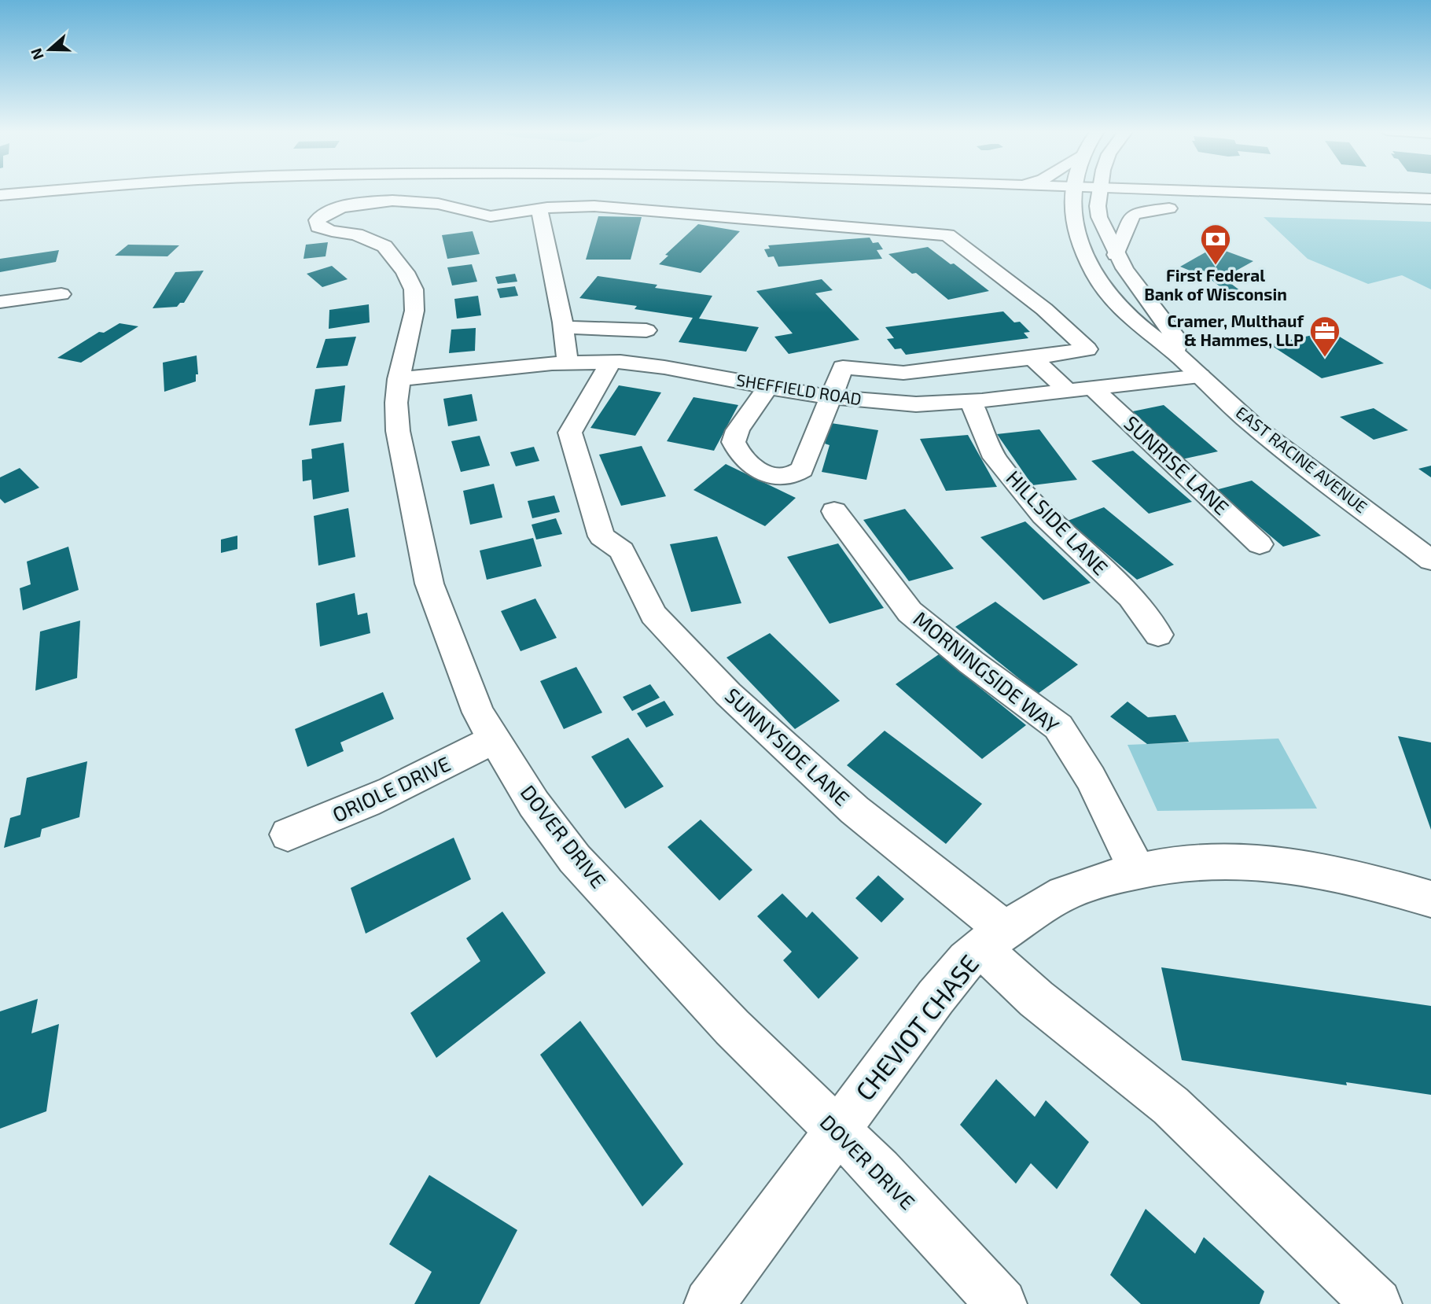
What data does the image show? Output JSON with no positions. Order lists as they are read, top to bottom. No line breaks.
{"streets":{"street":["SHEFFIELD ROAD","EAST RACINE AVENUE","SUNRISE LANE","HILLSIDE LANE","MORNINGSIDE WAY","SUNNYSIDE LANE","ORIOLE DRIVE","DOVER DRIVE","CHEVIOT CHASE"]},"crossings":[["SHEFFIELD ROAD","EAST RACINE AVENUE"],["SHEFFIELD ROAD","SUNRISE LANE"],["SHEFFIELD ROAD","HILLSIDE LANE"],["SHEFFIELD ROAD","SUNNYSIDE LANE"],["SHEFFIELD ROAD","DOVER DRIVE"],["MORNINGSIDE WAY","CHEVIOT CHASE"],["SUNNYSIDE LANE","CHEVIOT CHASE"],["ORIOLE DRIVE","DOVER DRIVE"],["DOVER DRIVE","CHEVIOT CHASE"]],"places":{"bank":["First Federal Bank of Wisconsin"],"office":["Cramer, Multhauf & Hammes, LLP"]},"north":"left"}
